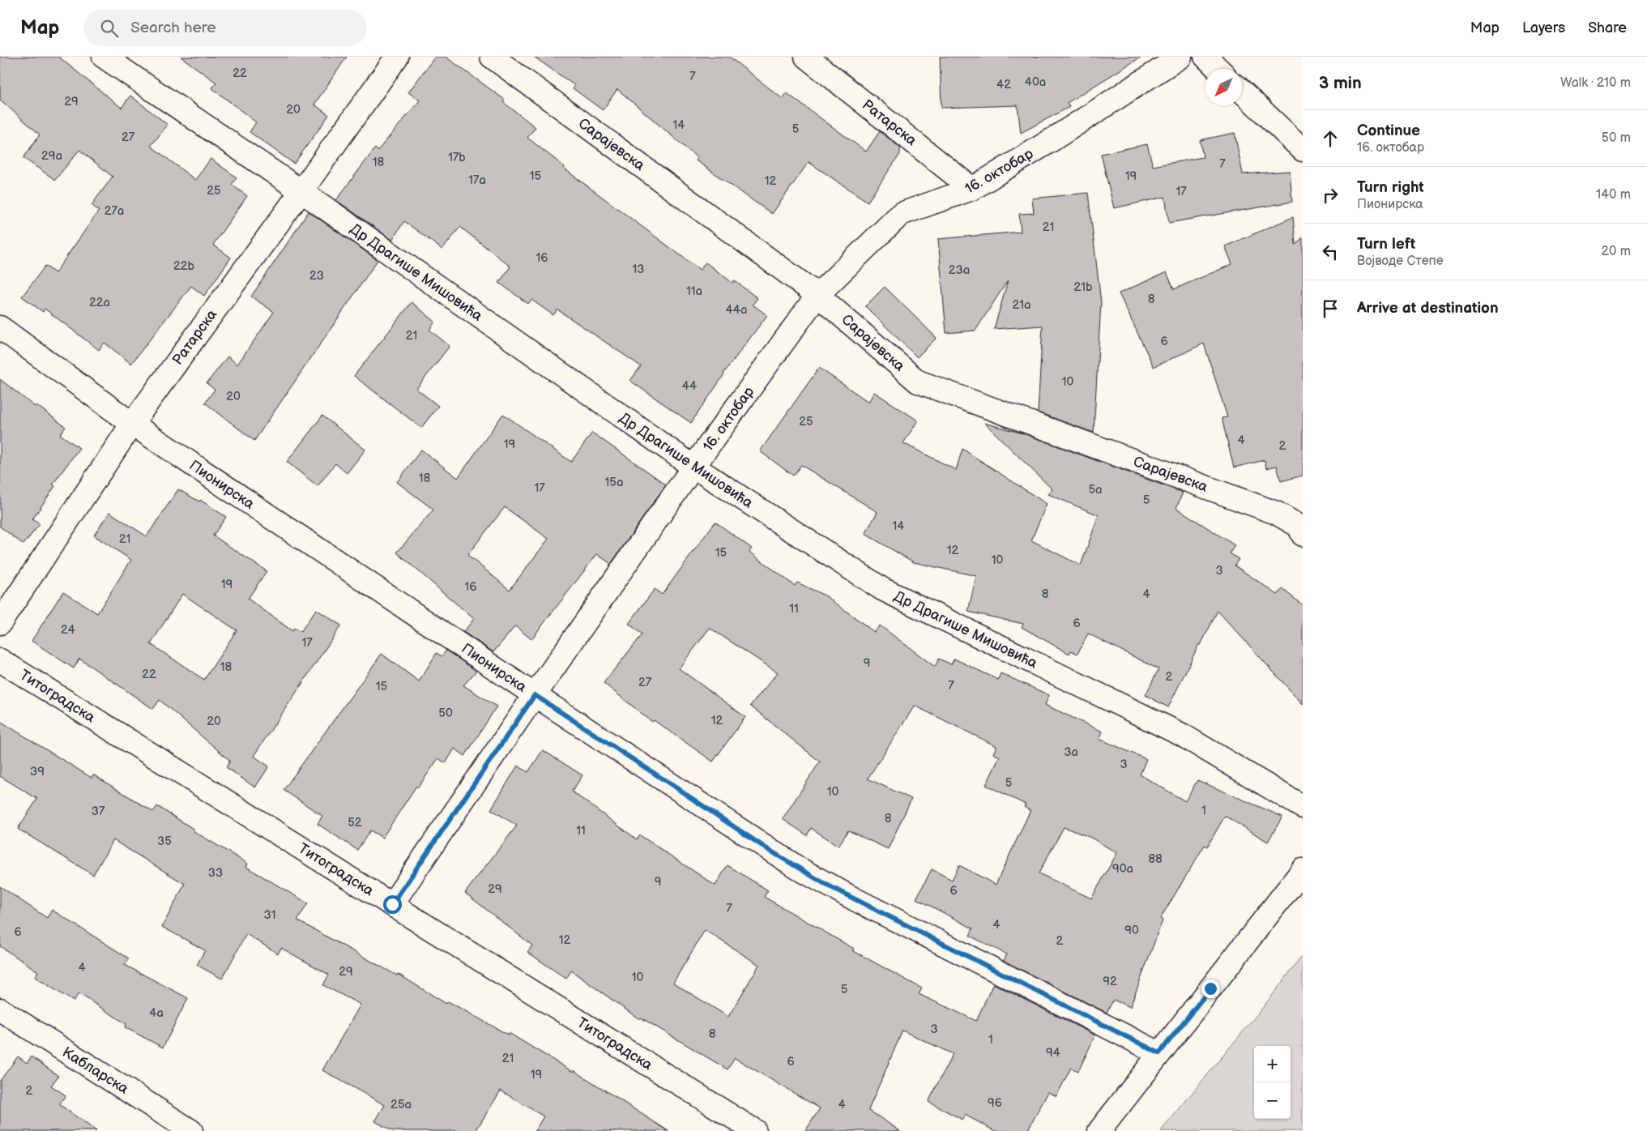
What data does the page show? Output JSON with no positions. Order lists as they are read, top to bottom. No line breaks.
{"streets":{"street":["Ратарска","Сарајевска","16. октобар","Др Драгише Мишовића","Пионирска","Титоградска","Кабларска"]},"crossings":[["Ратарска","16. октобар"],["Ратарска","Др Драгише Мишовића"],["Ратарска","Пионирска"],["Сарајевска","16. октобар"],["16. октобар","Др Драгише Мишовића"],["16. октобар","Пионирска"],["16. октобар","Титоградска"]],"house_numbers":["22","7","40a","42","29","20","14","5","27","29a","17b","18","7","15","19","17a","12","25","17","27a","21","16","22b","13","23a","23","21b","11a","8","22a","21a","44a","21","6","10","44","20","25","4","19","2","18","15a","17","5a","5","14","21","12","15","10","3","19","16","8","4","11","6","24","17","9","18","22","2","27","7","15","50","12","20","3a","3","39","5","10","1","37","8","52","11","35","88","90a","33","9","29","6","7","31","4","90","6","12","2","4","29","10","92","5","4a","3","8","1","94","21","6","19","2","96","25a","4"],"north":"bottom left","page":{"header":"Map","search":"Search here","nav":["Map","Layers","Share"],"heading":["3 min","Walk · 210 m"],"list":[["Continue","16. октобар","50 m"],["Turn right","Пионирска","140 m"],["Turn left","Војводе Степе","20 m"],"Arrive at destination"],"map_buttons":["+","−"]}}
